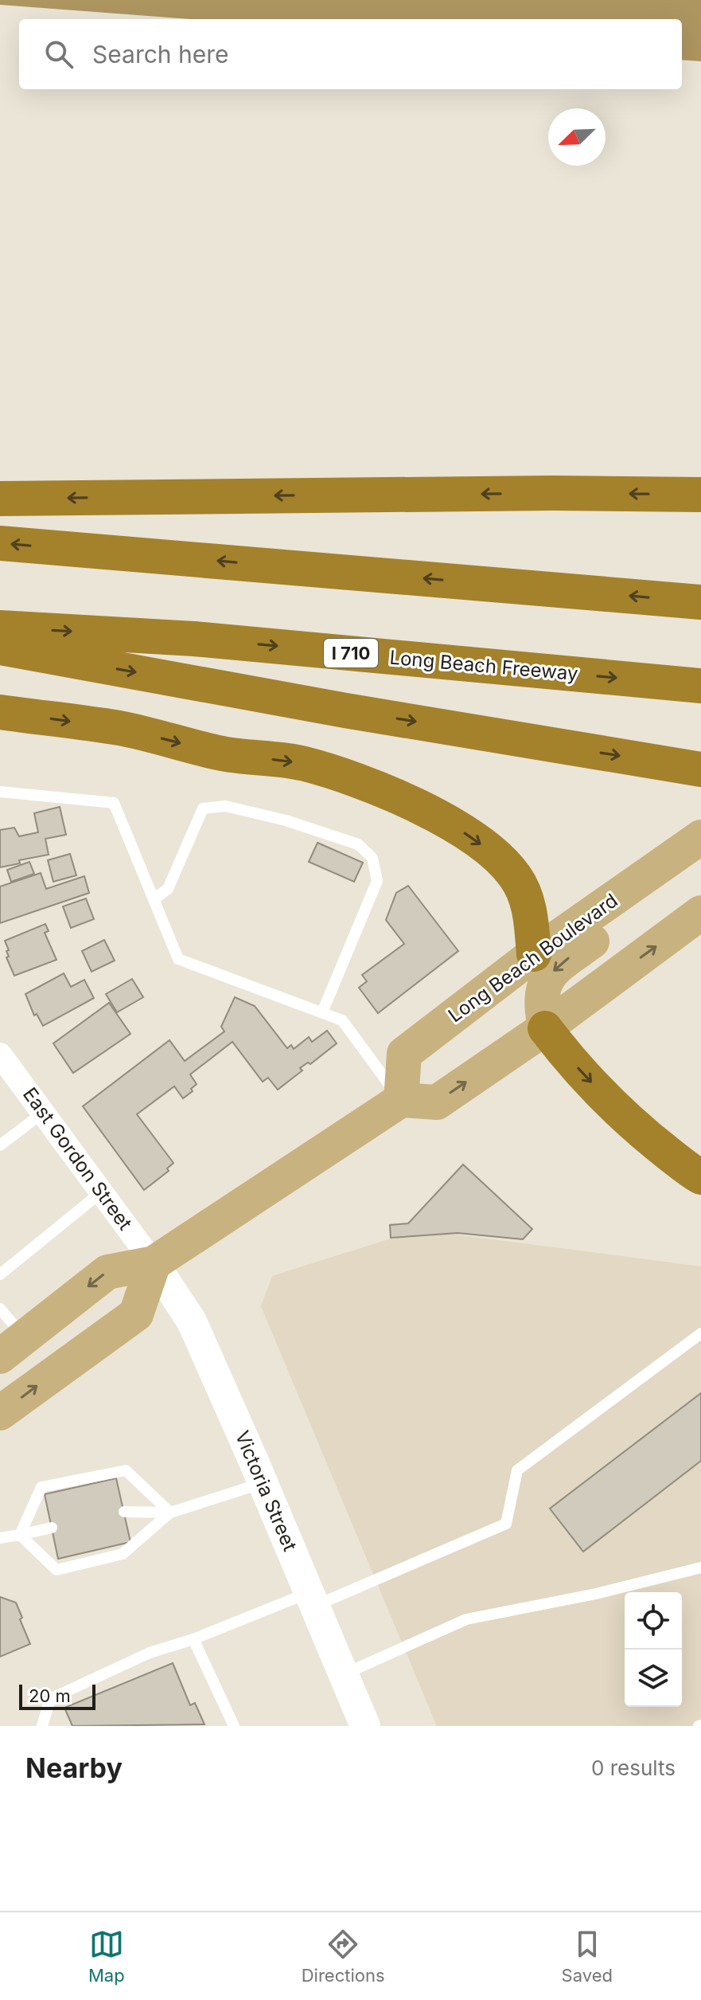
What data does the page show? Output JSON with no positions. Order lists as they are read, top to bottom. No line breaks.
{"streets":{"highway":["I 710","Long Beach Freeway"],"main road":["Long Beach Boulevard"],"street":["East Gordon Street","Victoria Street"]},"crossings":[["East Gordon Street","Victoria Street"]],"scale_bar":"20 m","north":"bottom left","page":{"search":"Search here","scale":"20 m","heading":["Nearby","0 results"],"nav":["Map","Directions","Saved"]}}
